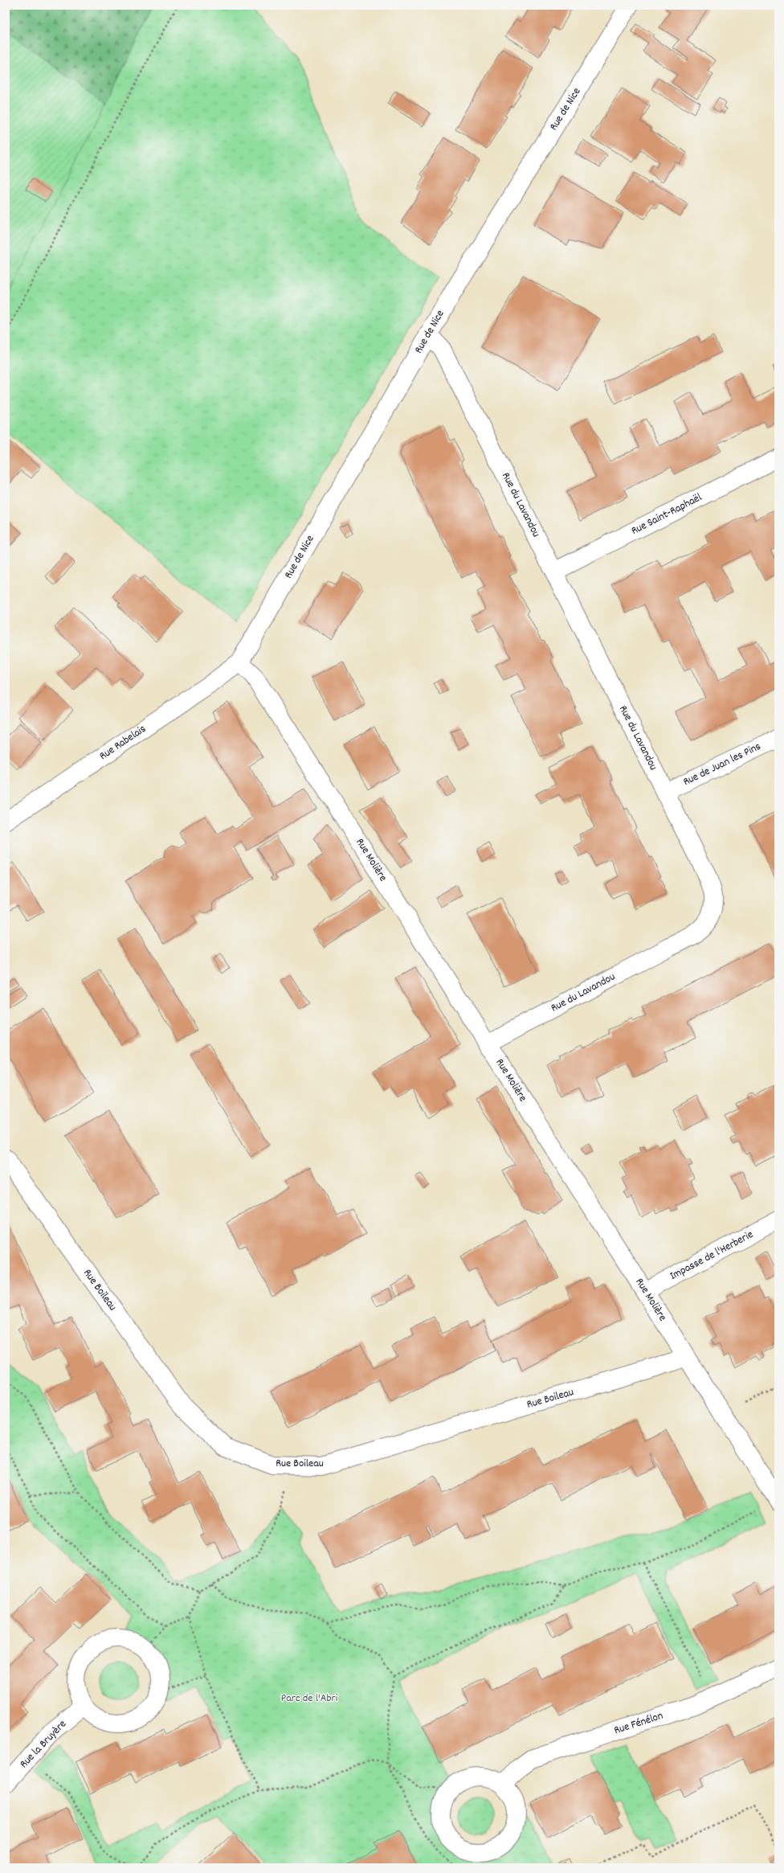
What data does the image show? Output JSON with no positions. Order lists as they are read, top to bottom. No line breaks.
{"streets":{"street":["Rue de Nice","Rue du Lavandou","Rue Saint-Raphaël","Rue Rabelais","Rue de Juan les Pins","Rue Molière","Impasse de l'Herberie","Rue Boileau","Rue Fénélon","Rue la Bruyère"]},"crossings":[["Rue de Nice","Rue du Lavandou"],["Rue de Nice","Rue Rabelais"],["Rue de Nice","Rue Molière"],["Rue du Lavandou","Rue Saint-Raphaël"],["Rue du Lavandou","Rue de Juan les Pins"],["Rue du Lavandou","Rue Molière"],["Rue Rabelais","Rue Molière"],["Rue Molière","Impasse de l'Herberie"],["Rue Molière","Rue Boileau"]],"parks":["Parc de l'Abri"]}
